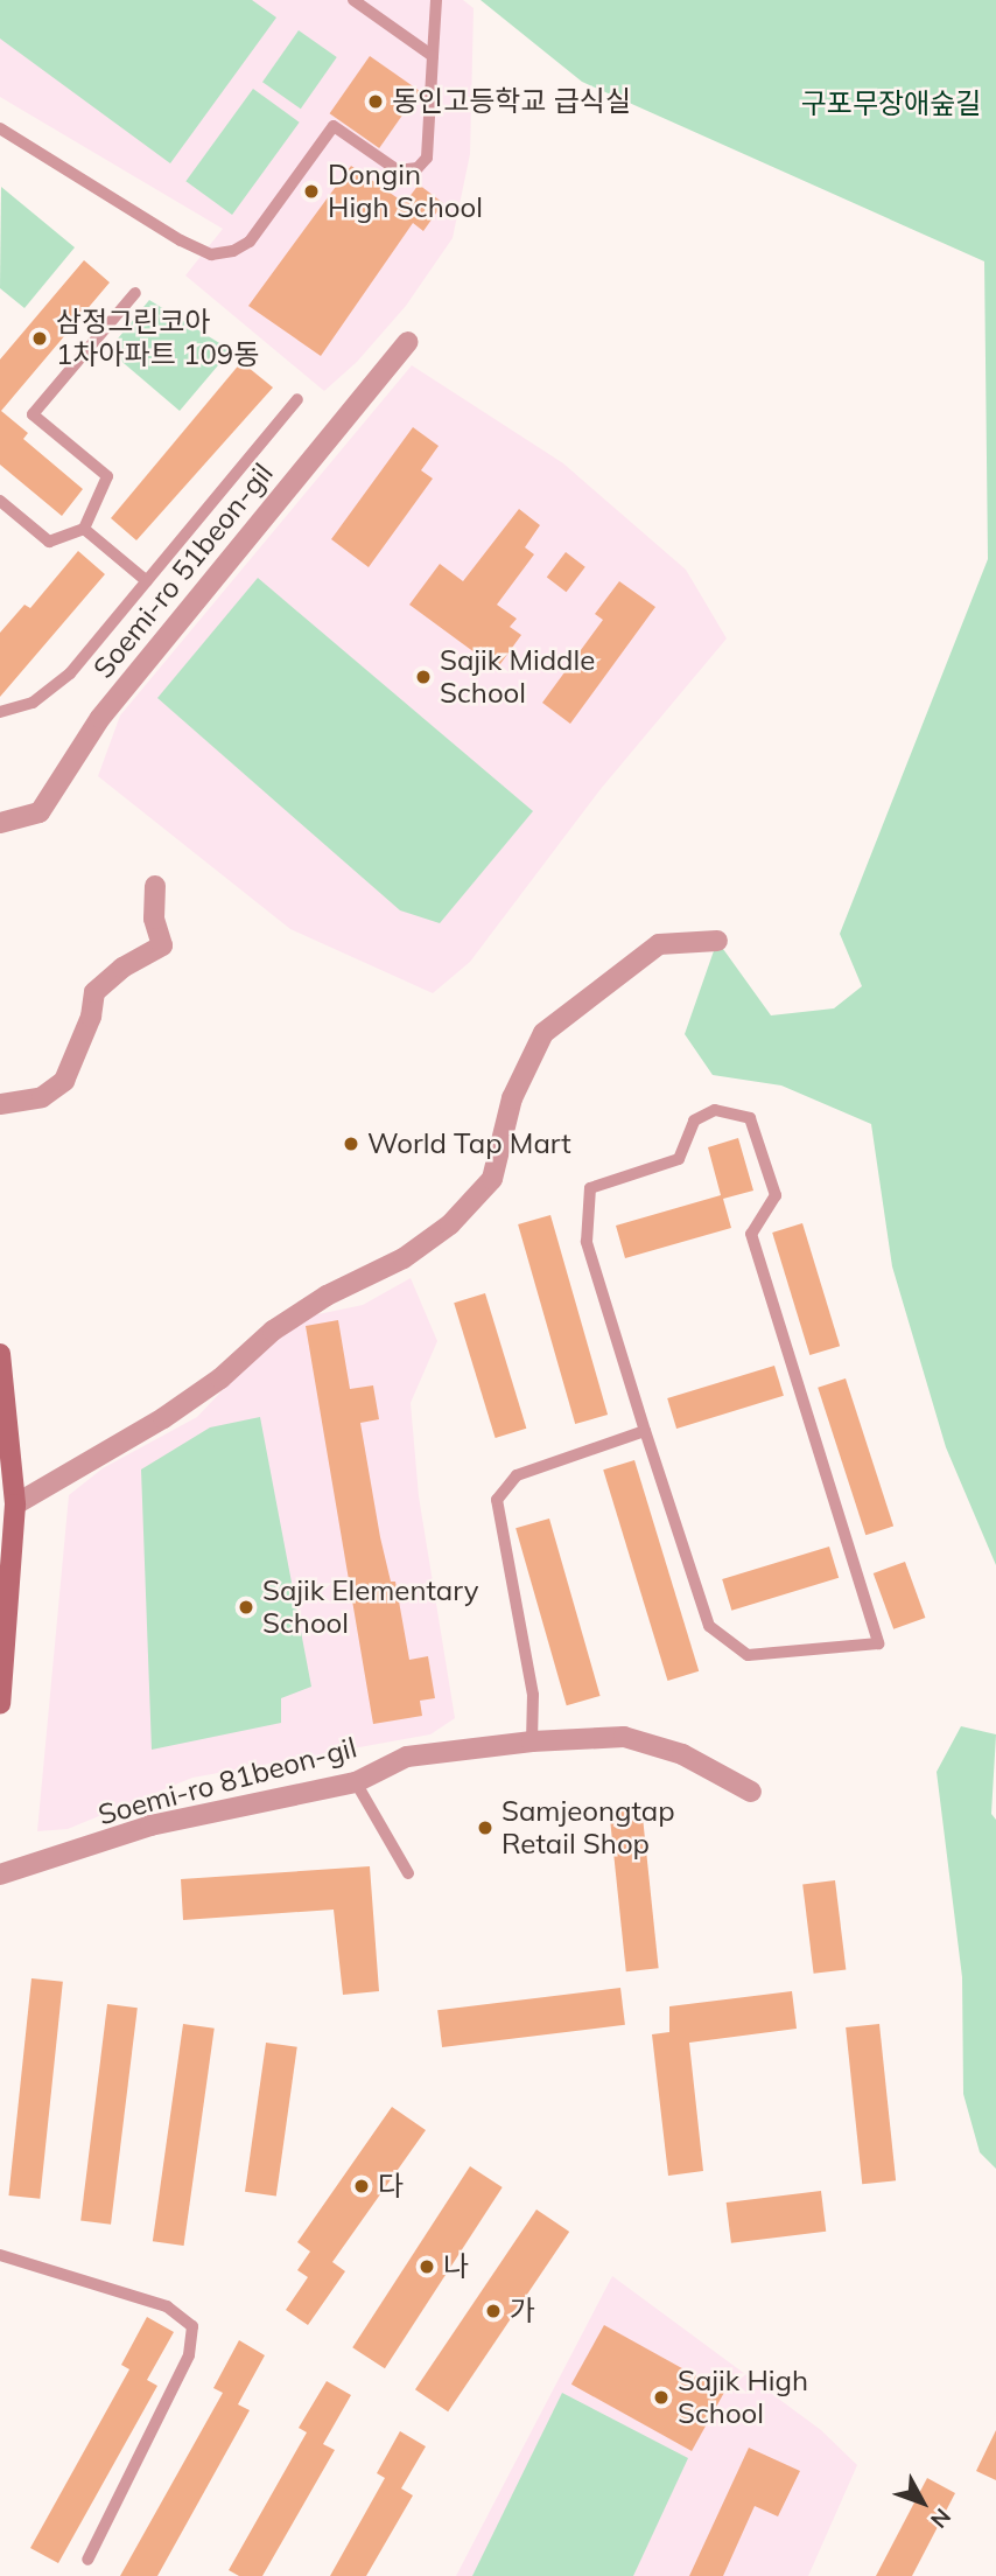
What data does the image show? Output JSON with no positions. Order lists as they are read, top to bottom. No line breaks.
{"streets":{"street":["Soemi-ro 51beon-gil","Soemi-ro 81beon-gil"]},"parks":["구포무장애숲길"],"places":["동인고등학교 급식실","Dongin High School","삼정그린코아 1차아파트 109동","Sajik Middle School","World Tap Mart","Sajik Elementary School","Samjeongtap Retail Shop","다","나","가","Sajik High School"],"north":"bottom right"}
